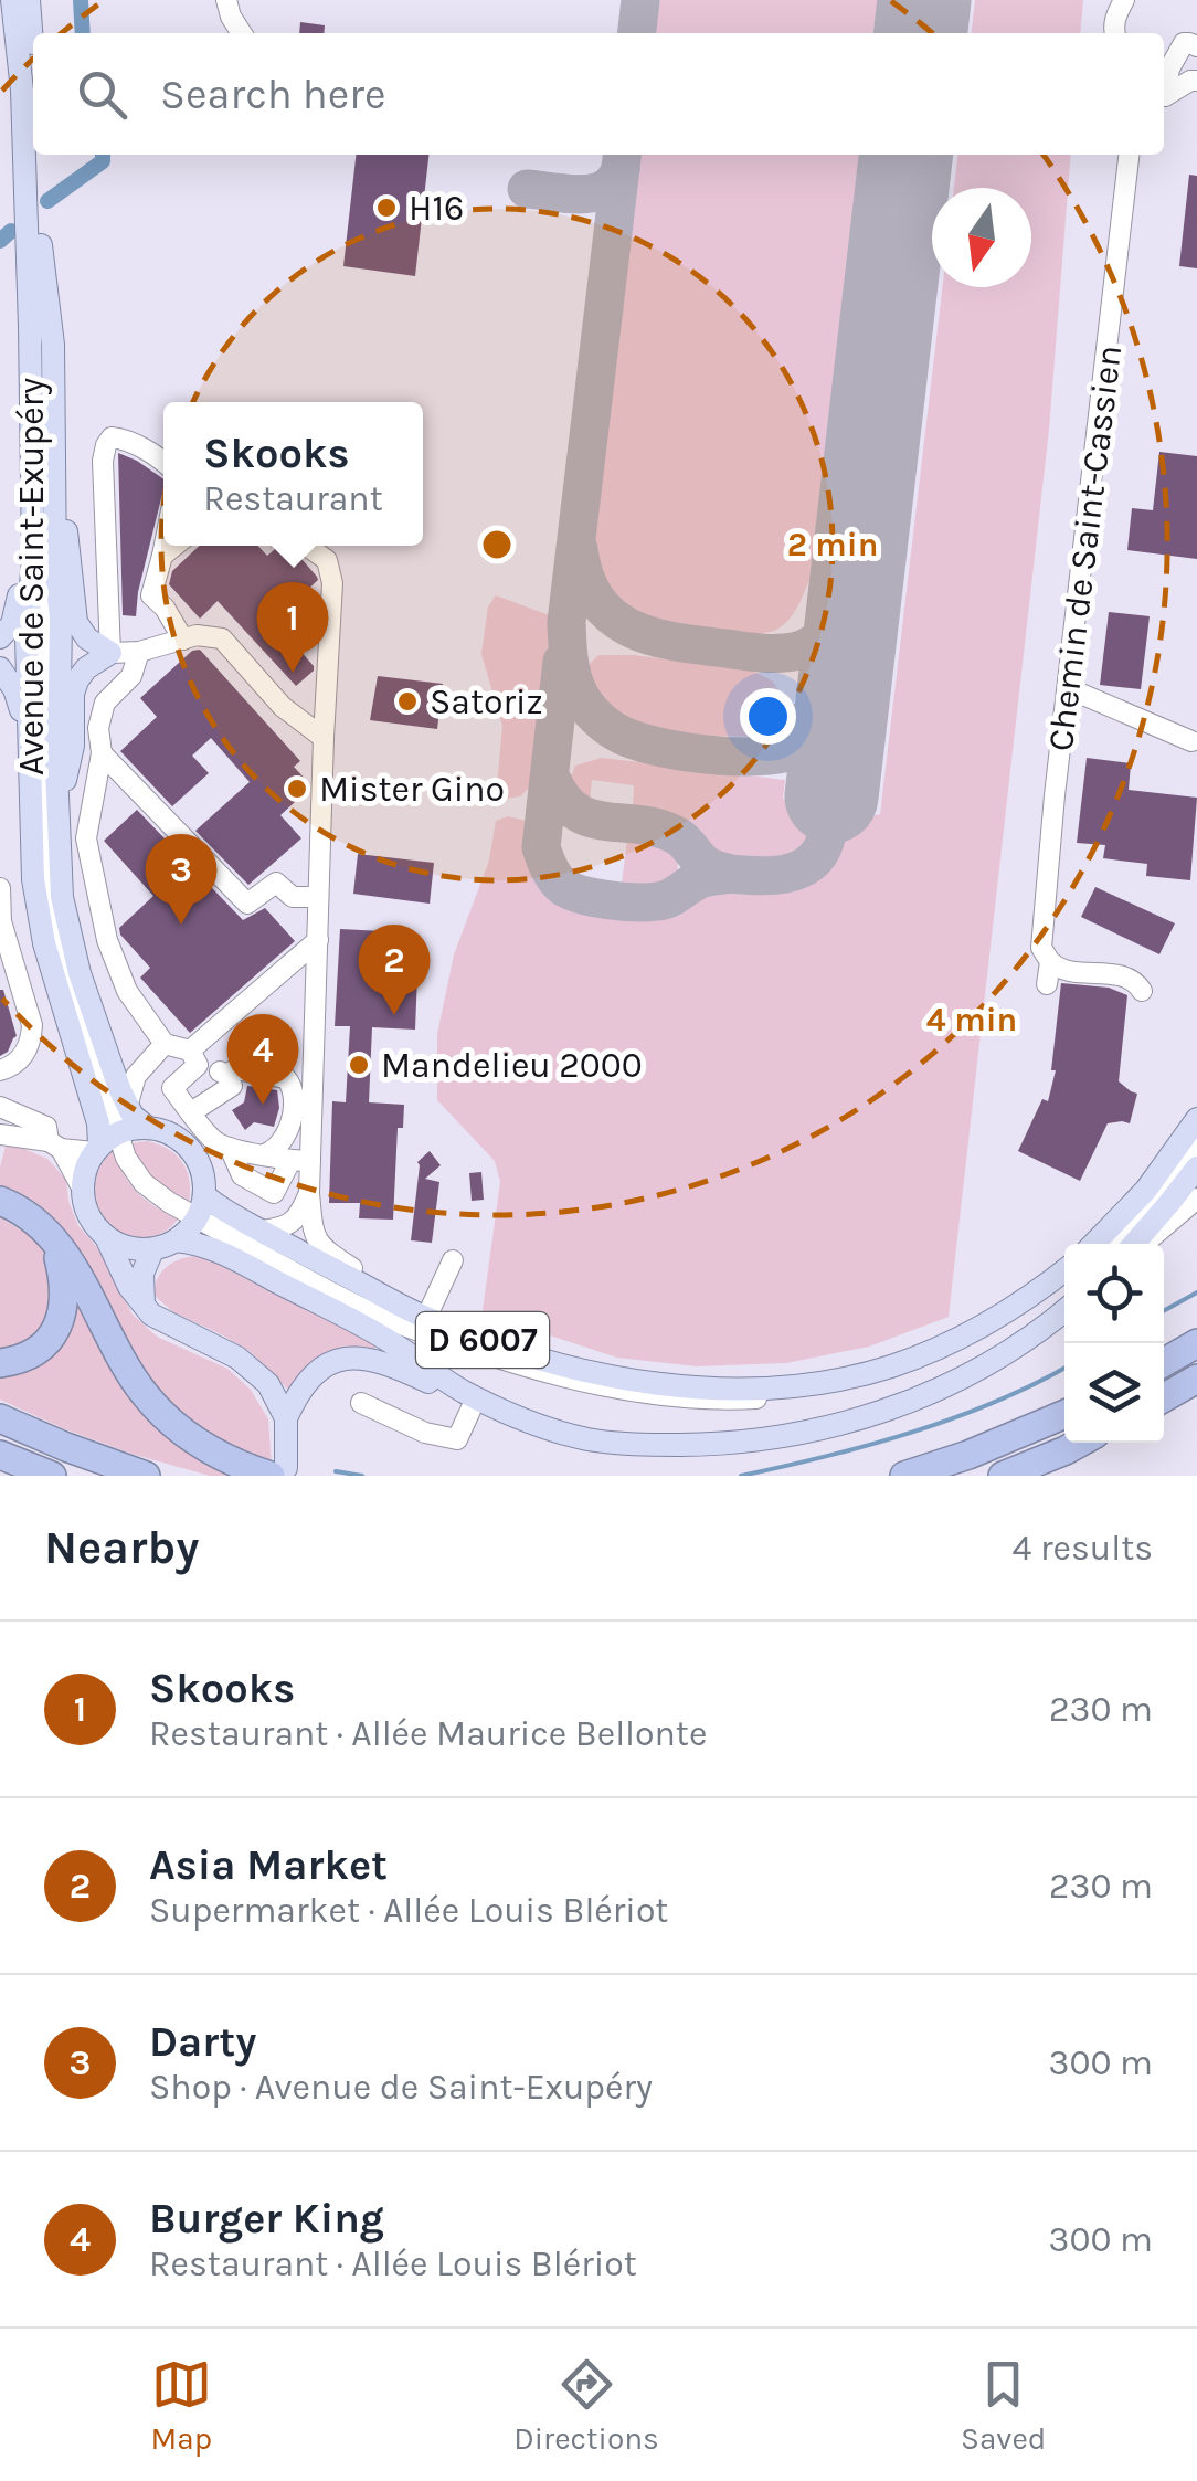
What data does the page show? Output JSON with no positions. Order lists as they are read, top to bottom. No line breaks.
{"streets":{"main road":["Avenue de Saint-Exupéry","D 6007"],"street":["Chemin de Saint-Cassien"]},"crossings":[["Avenue de Saint-Exupéry","D 6007"]],"places":["H16","Satoriz","Mister Gino","Mandelieu 2000"],"north":"bottom","page":{"search":"Search here","popup":["Skooks","Restaurant"],"pins":["1","3","2","4"],"heading":["Nearby","4 results"],"list":[{"mark":"1","name":"Skooks","note":"Restaurant · Allée Maurice Bellonte","value":"230 m"},{"mark":"2","name":"Asia Market","note":"Supermarket · Allée Louis Blériot","value":"230 m"},{"mark":"3","name":"Darty","note":"Shop · Avenue de Saint-Exupéry","value":"300 m"},{"mark":"4","name":"Burger King","note":"Restaurant · Allée Louis Blériot","value":"300 m"}],"nav":["Map","Directions","Saved"]},"rings":["2 min","4 min"]}
